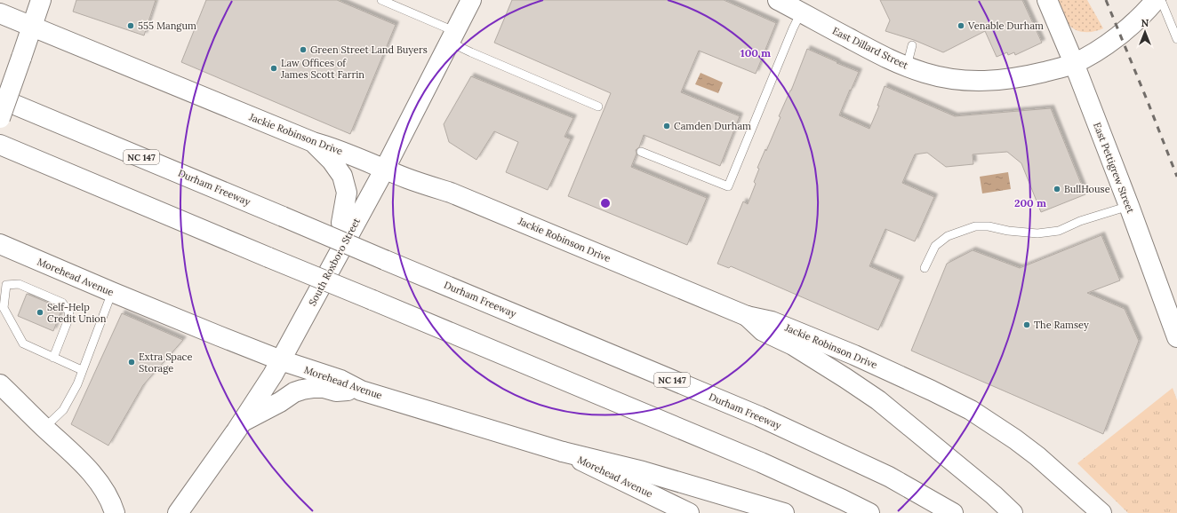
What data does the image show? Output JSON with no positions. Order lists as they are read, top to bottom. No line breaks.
{"streets":{"main road":["East Dillard Street","Jackie Robinson Drive","NC 147","East Pettigrew Street","Durham Freeway","South Roxboro Street","Morehead Avenue"]},"crossings":[["East Dillard Street","East Pettigrew Street"],["Jackie Robinson Drive","South Roxboro Street"],["South Roxboro Street","Morehead Avenue"]],"places":["555 Mangum","Venable Durham","Green Street Land Buyers","Law Offices of James Scott Farrin","Camden Durham","BullHouse","Self-Help Credit Union","The Ramsey","Extra Space Storage"],"north":"top","rings":["100 m","200 m"]}
